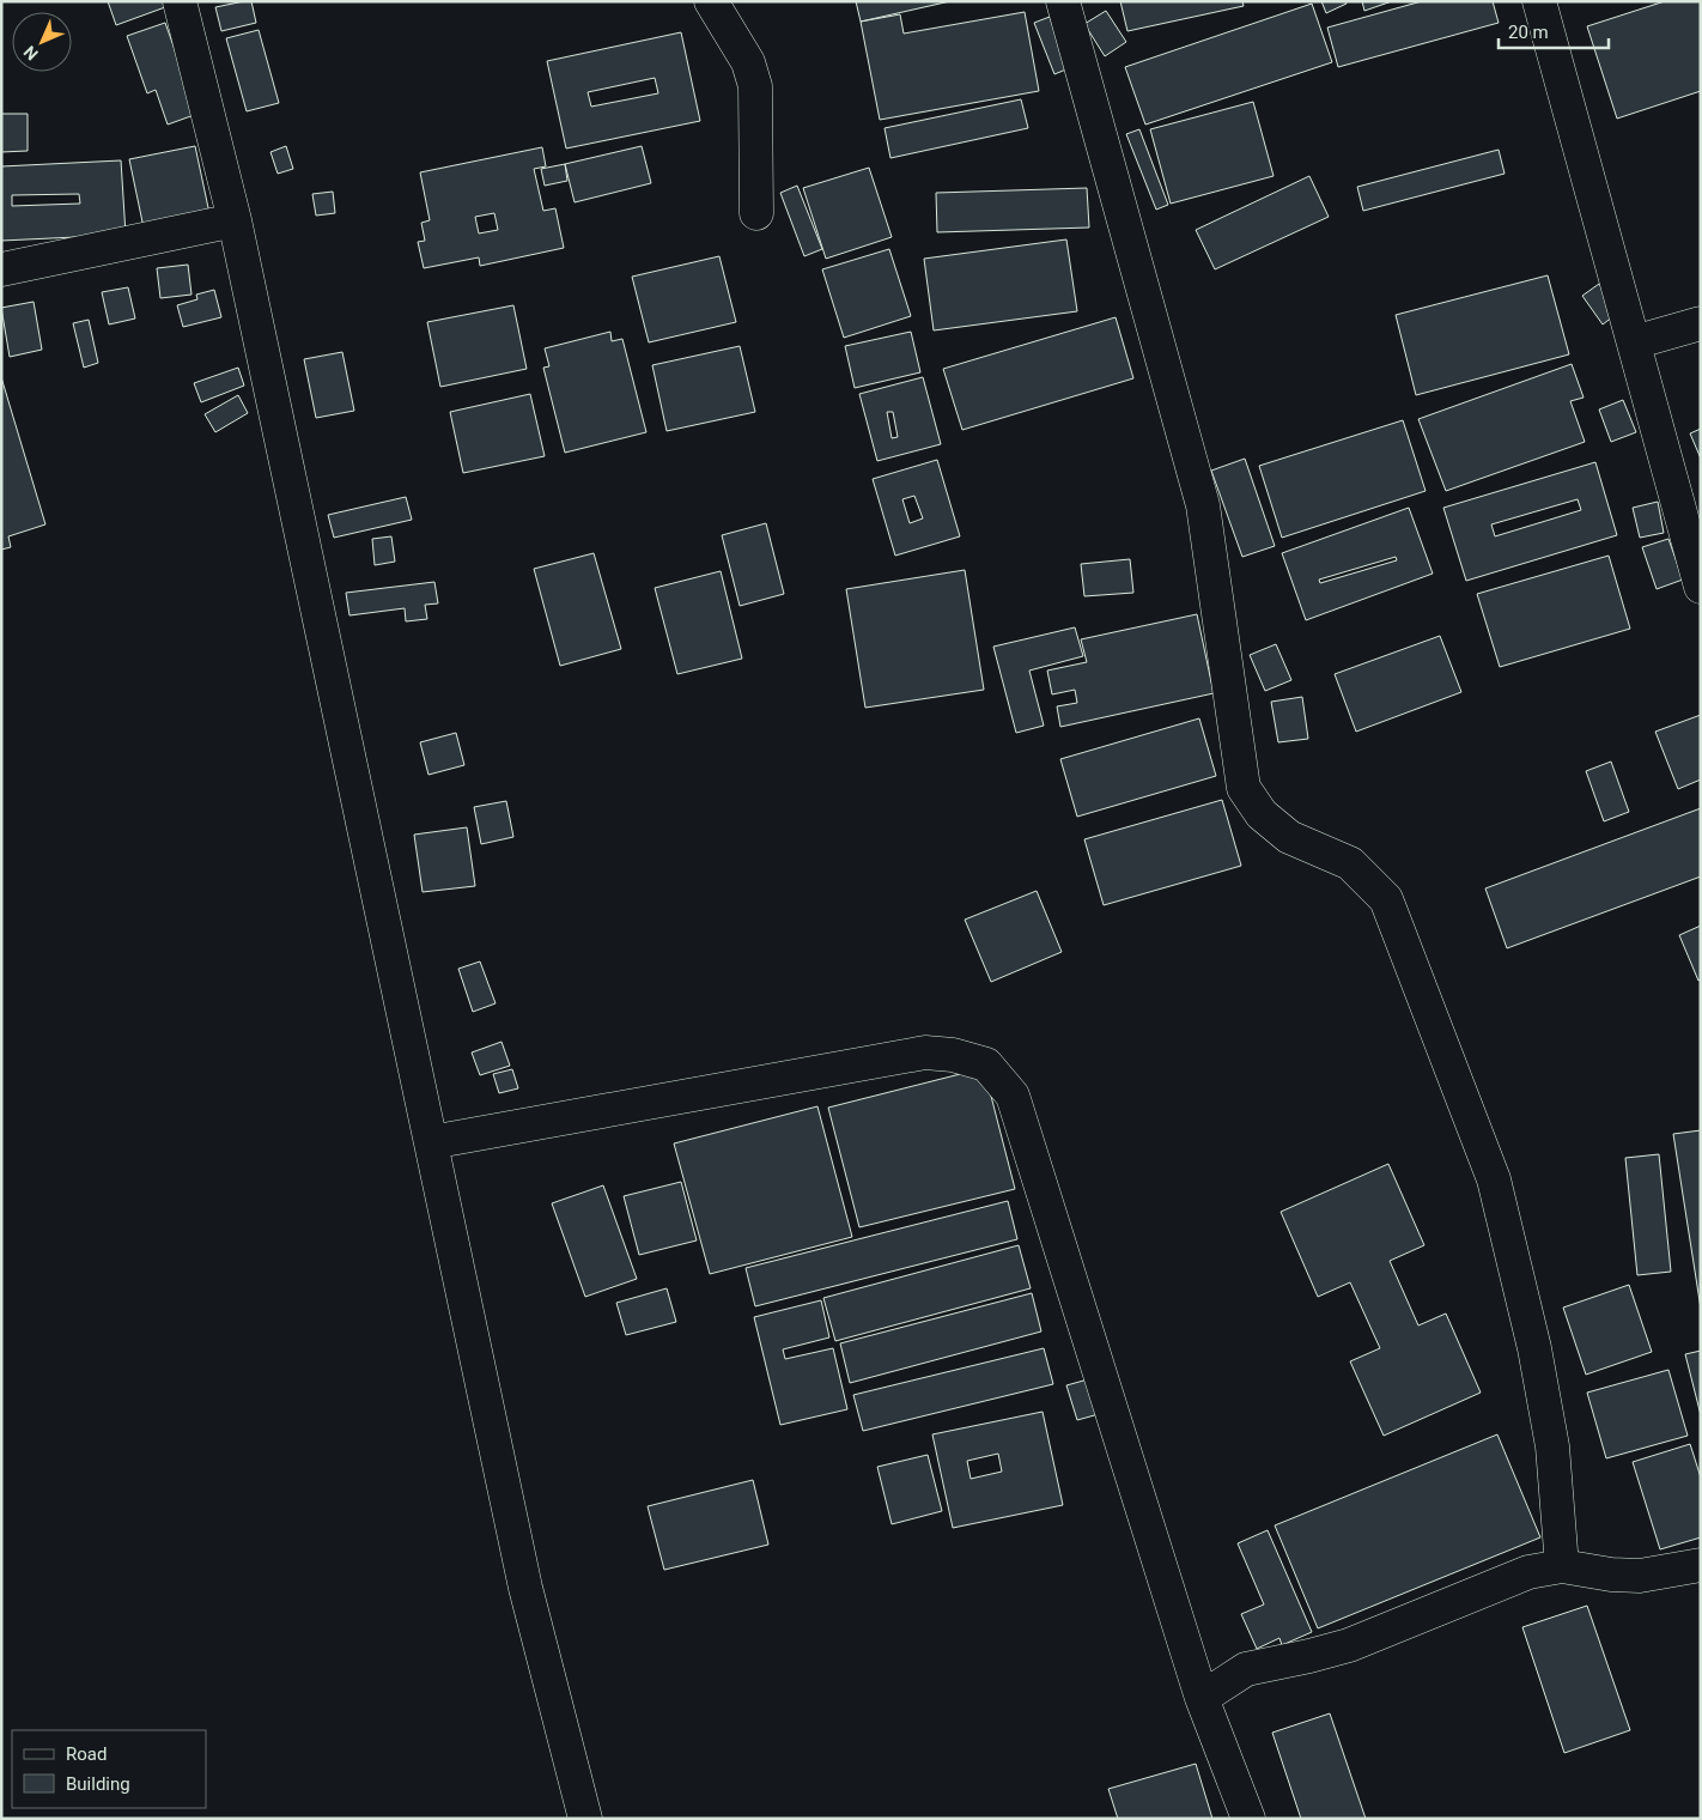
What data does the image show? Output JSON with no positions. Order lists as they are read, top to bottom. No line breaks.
{"legend":["Road","Building"],"scale_bar":"20 m","north":"bottom left"}
